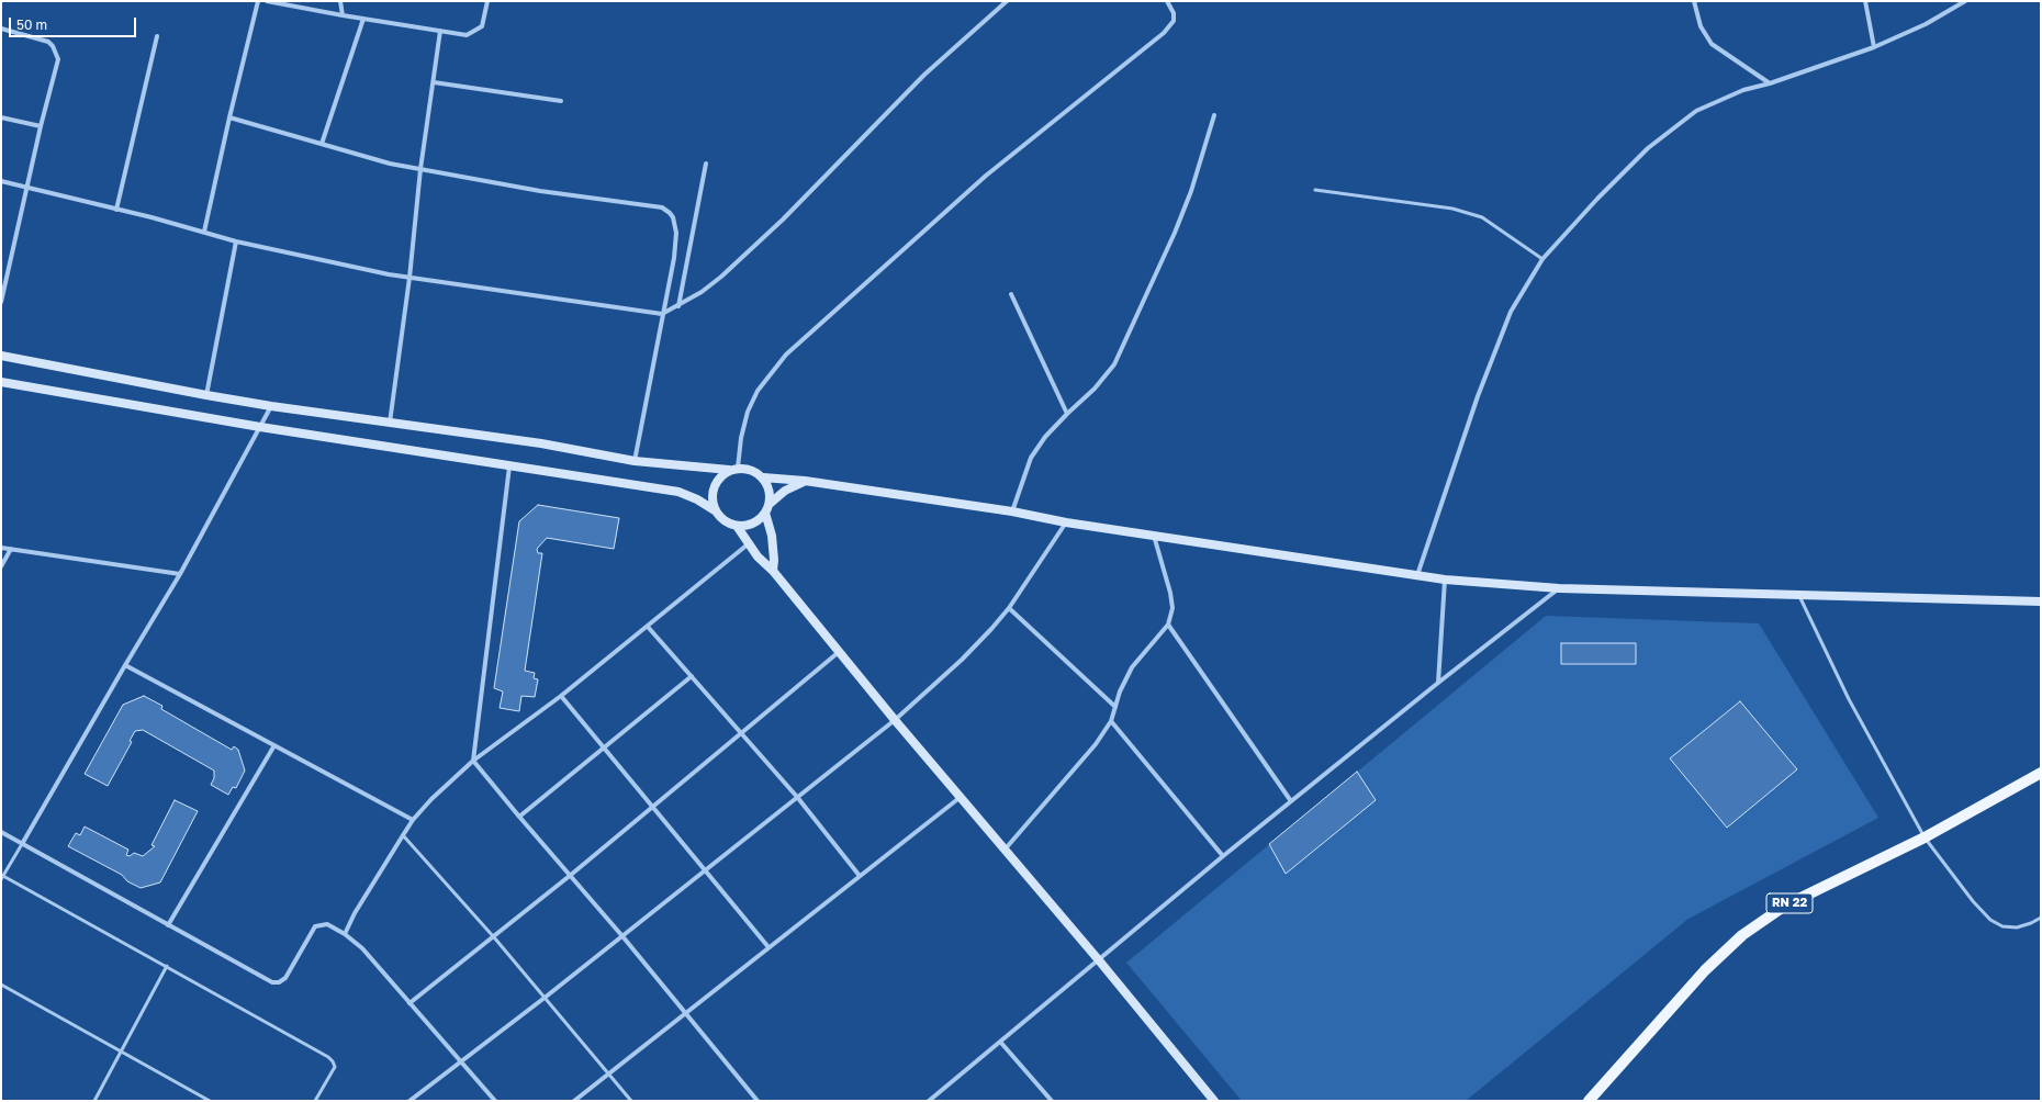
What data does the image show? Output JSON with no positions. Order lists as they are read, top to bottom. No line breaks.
{"streets":{"main road":["RN 22"]},"scale_bar":"50 m"}
